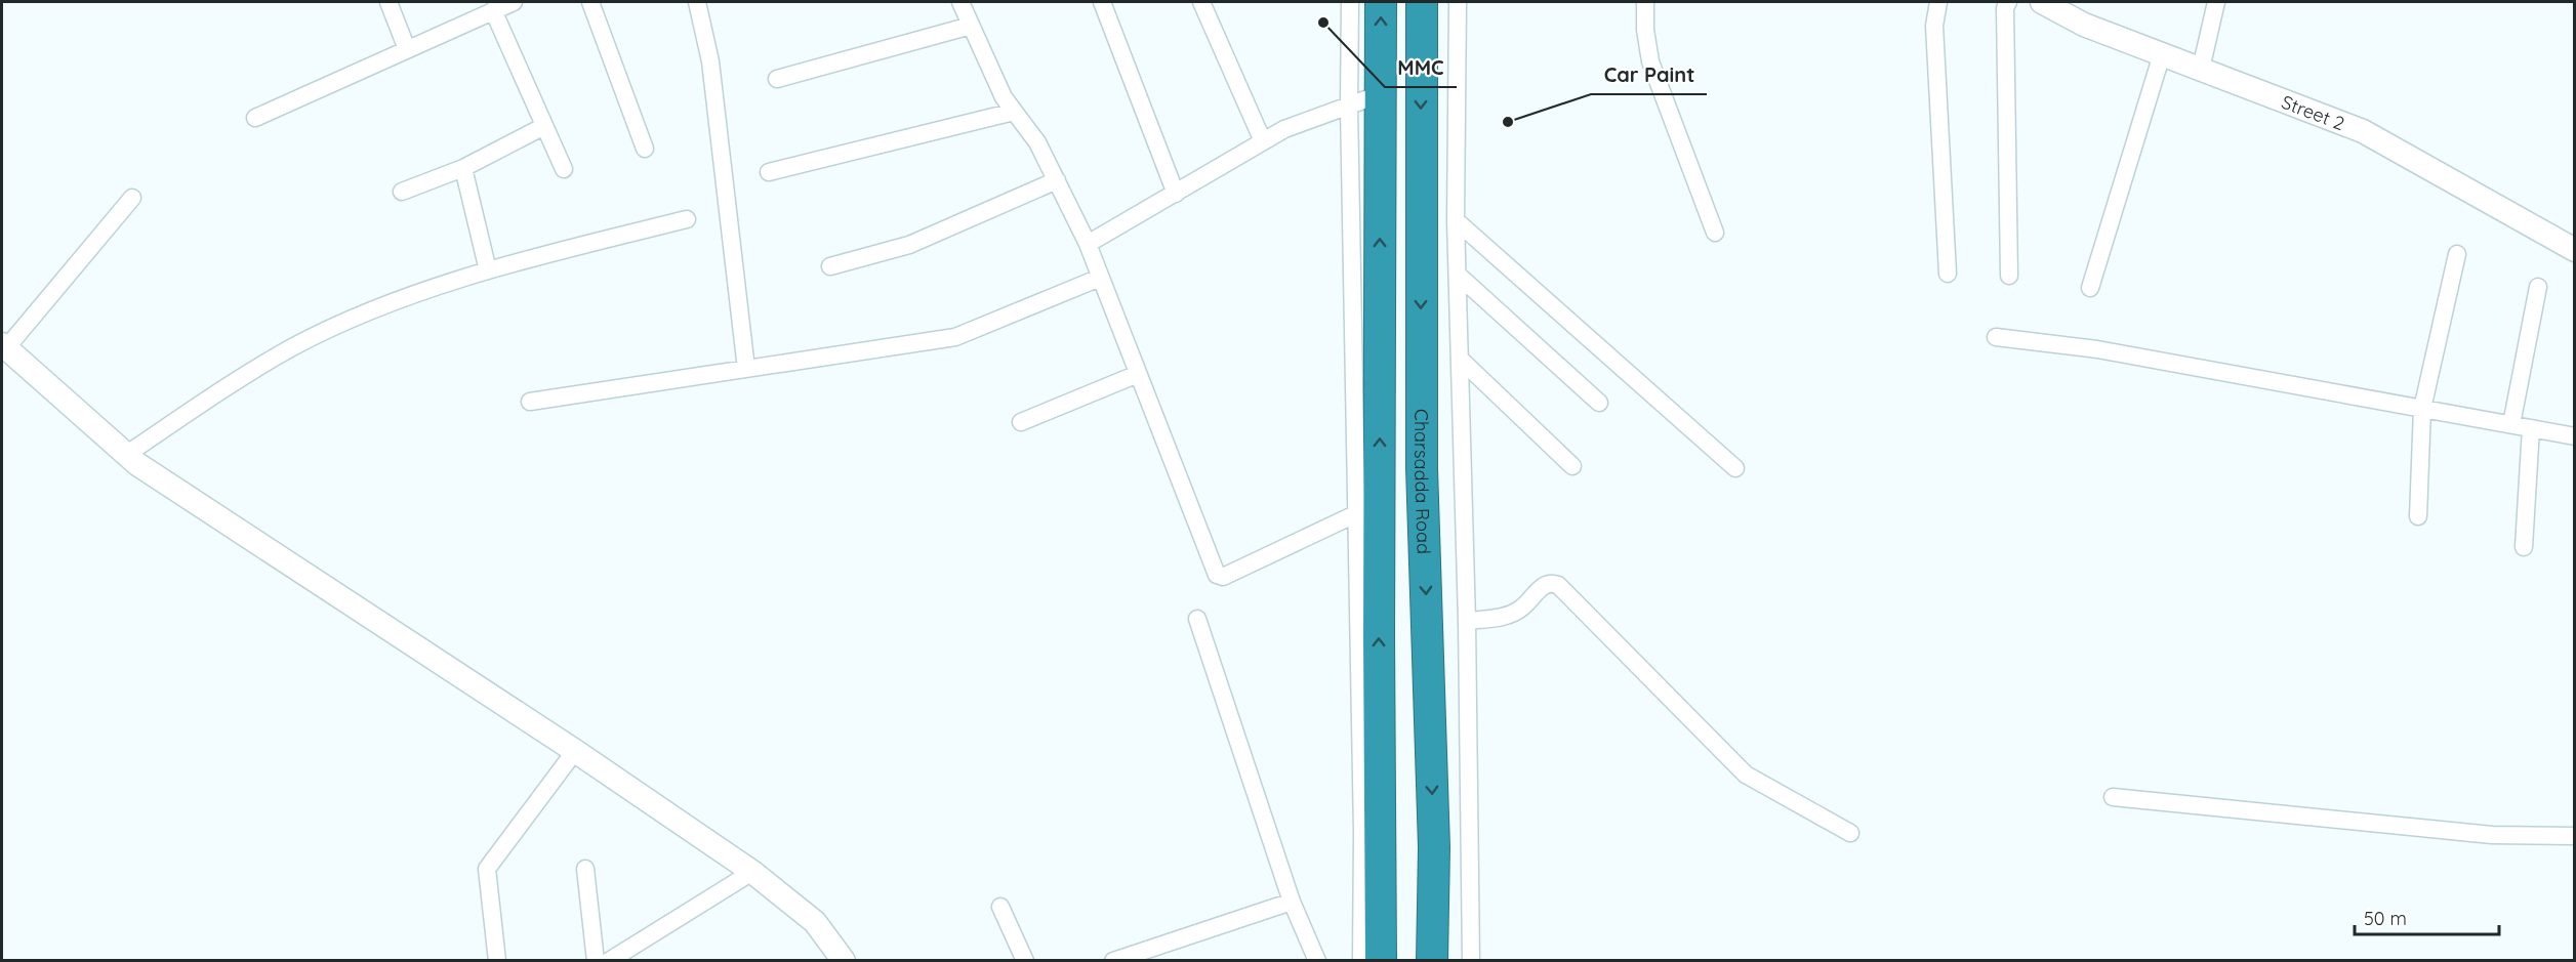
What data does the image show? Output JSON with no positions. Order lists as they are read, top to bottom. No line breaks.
{"streets":{"highway":["Charsadda Road"],"street":["Street 2"]},"places":["MMC","Car Paint"],"scale_bar":"50 m"}
